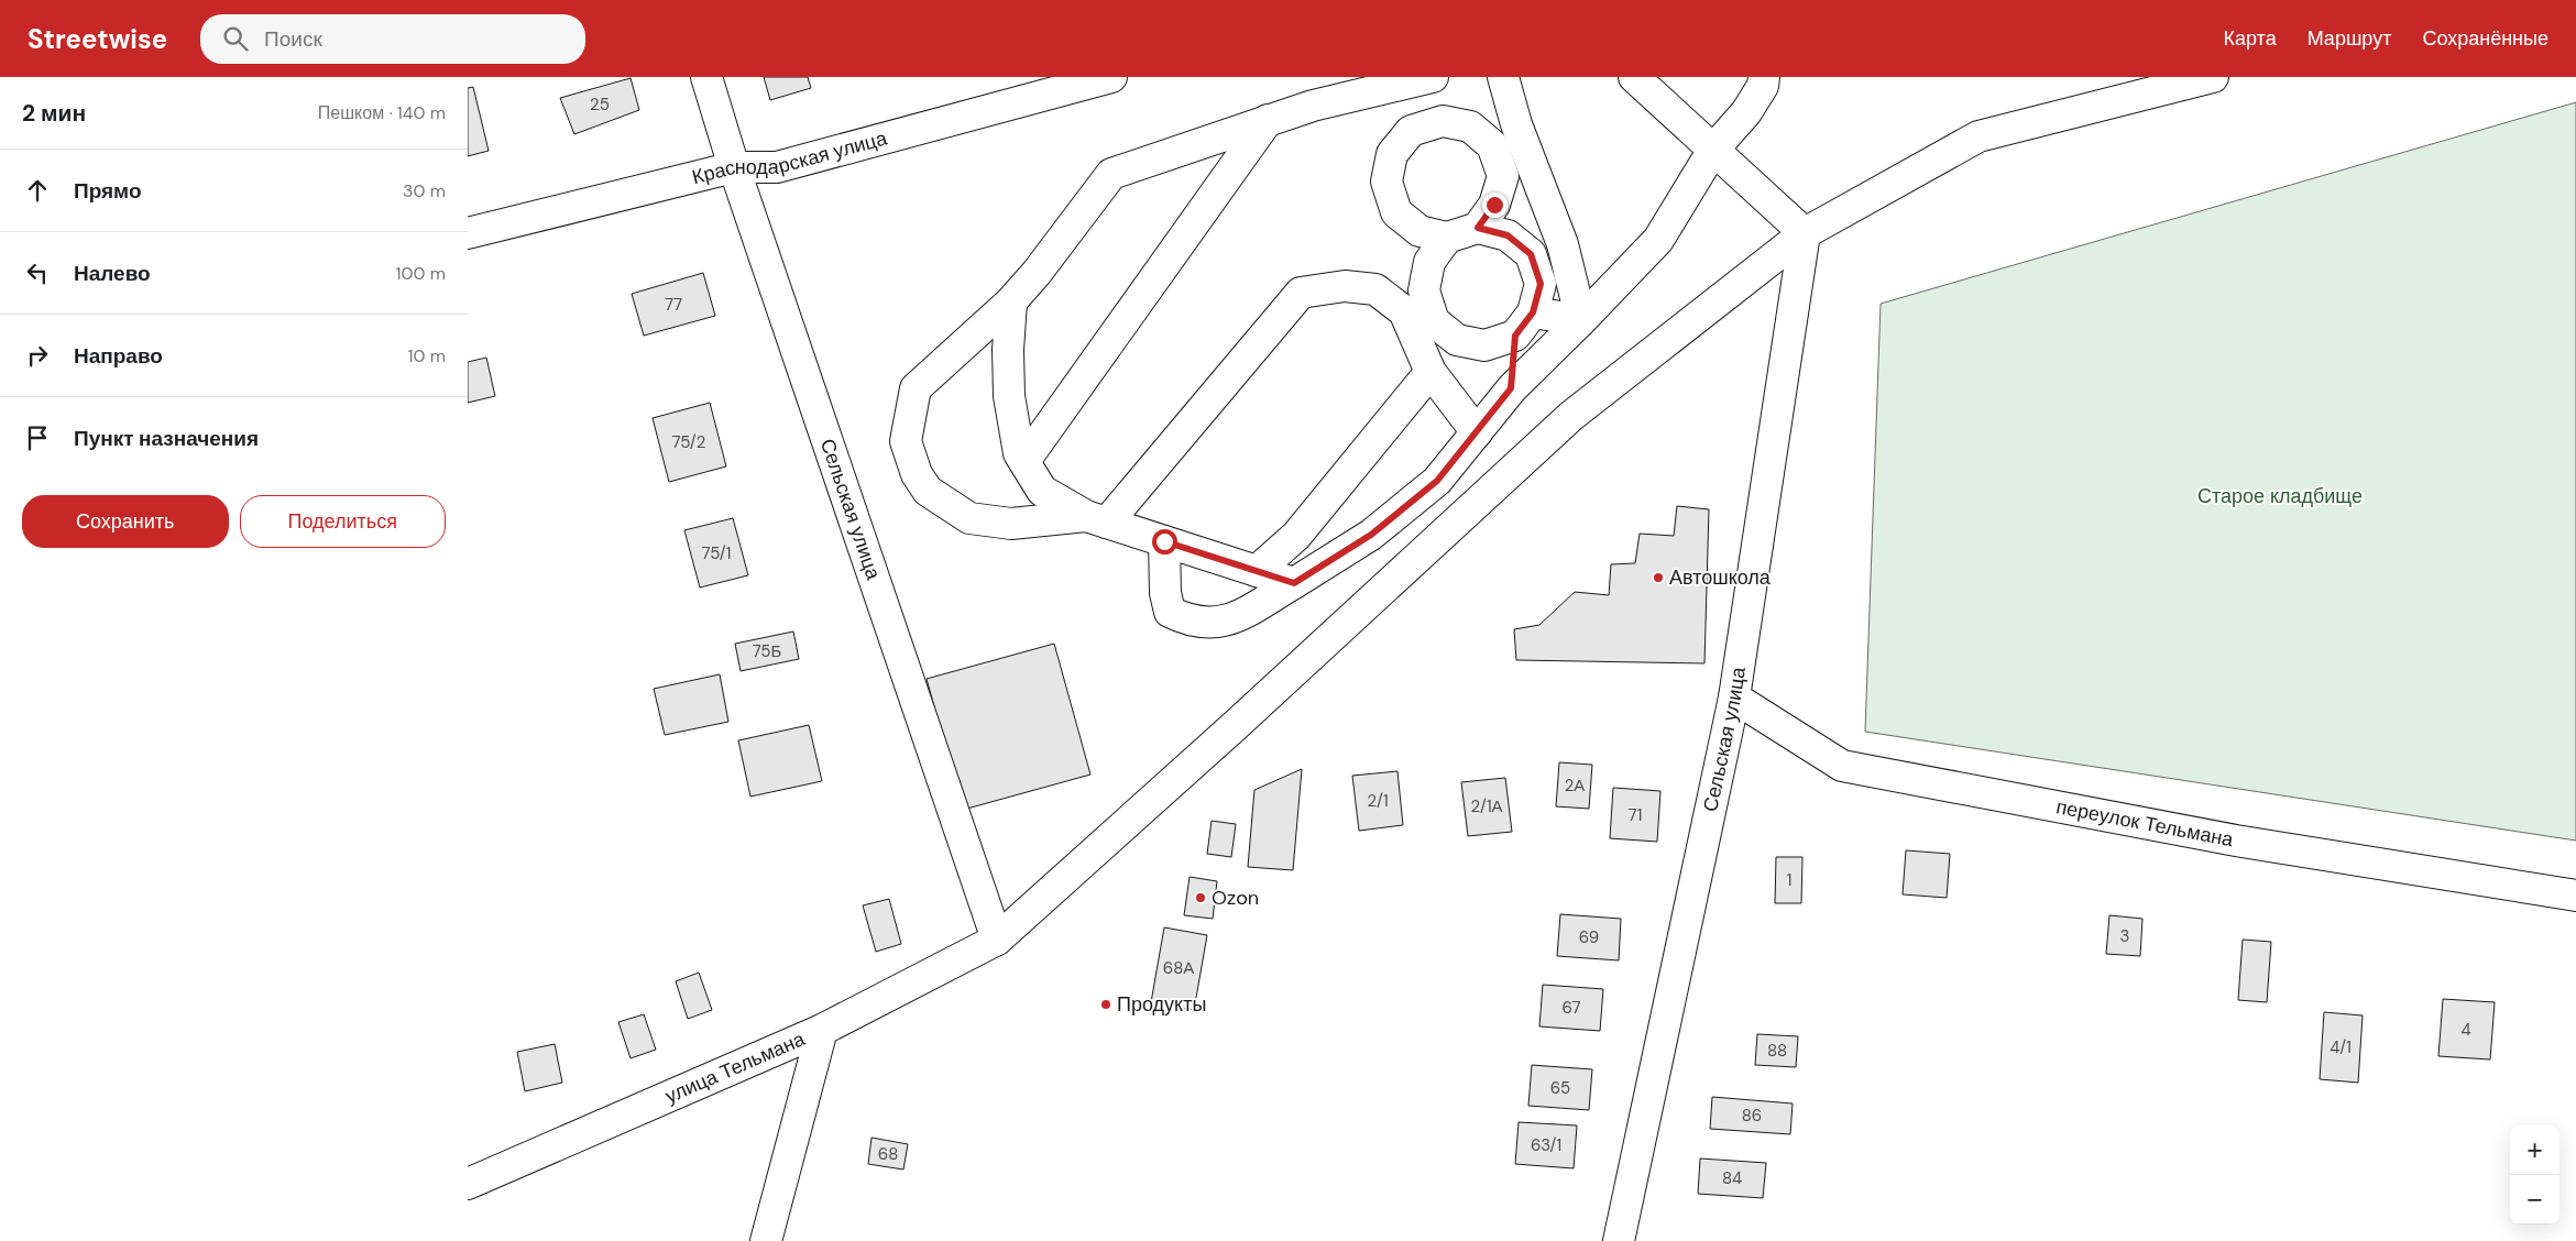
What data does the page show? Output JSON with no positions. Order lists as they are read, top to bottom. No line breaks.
{"streets":{"street":["Краснодарская улица","Сельская улица","переулок Тельмана","улица Тельмана"]},"crossings":[["Краснодарская улица","Сельская улица"],["Сельская улица","переулок Тельмана"],["Сельская улица","улица Тельмана"]],"parks":["Старое кладбище"],"places":["Автошкола","Ozon","Продукты"],"house_numbers":["25","77","75/2","75/1","75Б","2А","2/1","2/1А","71","1","3","69","68А","67","4","4/1","88","65","86","63/1","68","84"],"page":{"header":"Streetwise","search":"Поиск","nav":["Карта","Маршрут","Сохранённые"],"heading":["2 мин","Пешком · 140 m"],"list":[["Прямо","30 m"],["Налево","100 m"],["Направо","10 m"],"Пункт назначения"],"buttons":["Сохранить","Поделиться"],"map_buttons":["+","−"]}}
